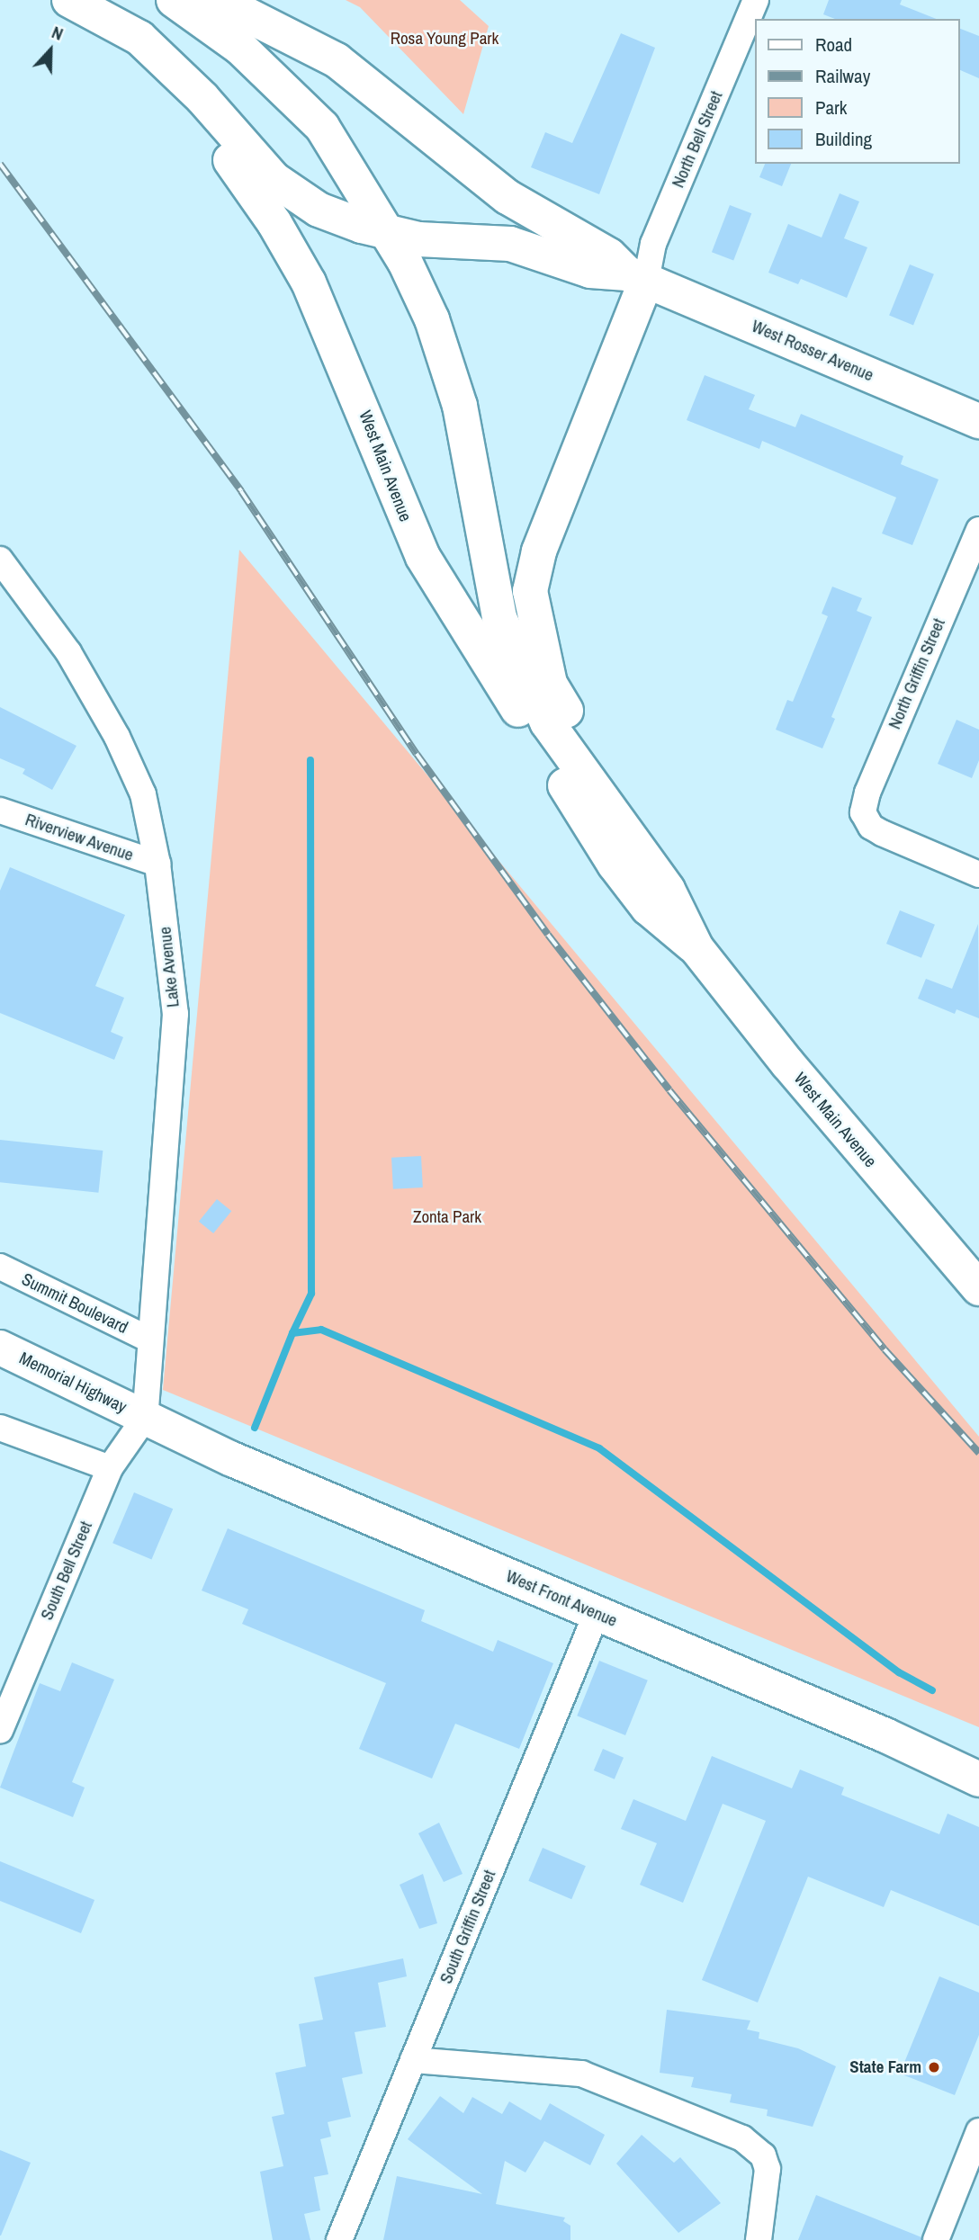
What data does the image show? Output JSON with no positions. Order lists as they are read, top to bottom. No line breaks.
{"streets":{"main road":["West Rosser Avenue","West Main Avenue","Memorial Highway","West Front Avenue"],"street":["North Bell Street","North Griffin Street","Riverview Avenue","Lake Avenue","Summit Boulevard","South Bell Street","South Griffin Street"]},"crossings":[["North Bell Street","West Rosser Avenue"],["Riverview Avenue","Lake Avenue"],["Lake Avenue","Summit Boulevard"],["Lake Avenue","Memorial Highway"],["Lake Avenue","South Bell Street"],["Lake Avenue","West Front Avenue"],["Memorial Highway","South Bell Street"],["Memorial Highway","West Front Avenue"],["South Bell Street","West Front Avenue"],["West Front Avenue","South Griffin Street"]],"parks":["Rosa Young Park","Zonta Park"],"places":["State Farm"],"legend":["Road","Railway","Park","Building"],"north":"top"}
